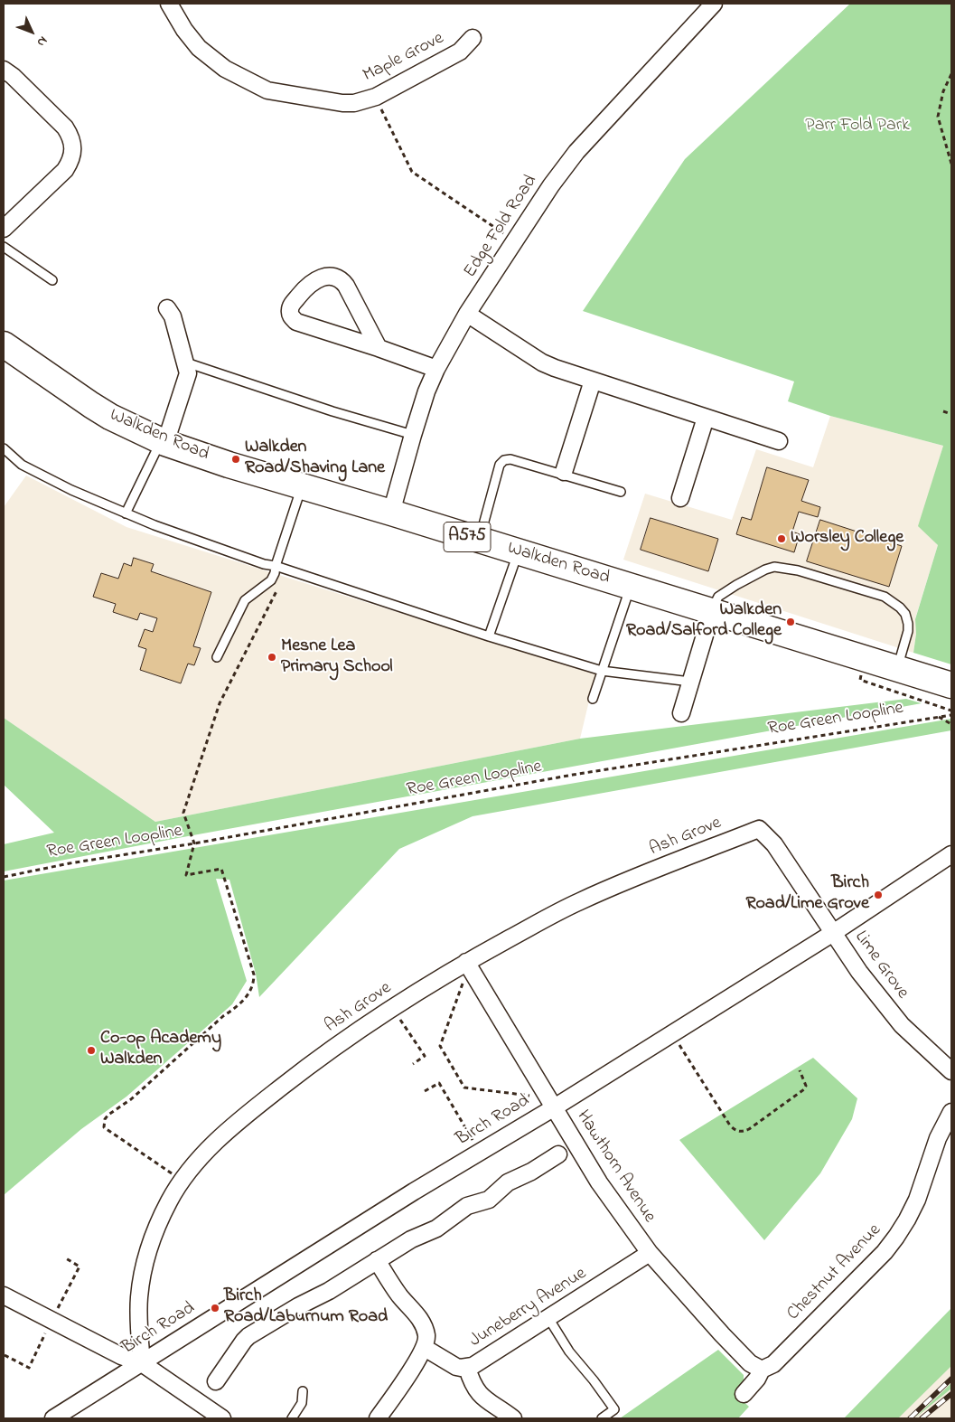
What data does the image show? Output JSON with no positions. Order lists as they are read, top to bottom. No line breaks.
{"streets":{"main road":["Walkden Road","A575"],"street":["Maple Grove","Edge Fold Road","Ash Grove","Lime Grove","Birch Road","Hawthorn Avenue","Chestnut Avenue","Juneberry Avenue"],"path":["Roe Green Loopline"]},"crossings":[["Edge Fold Road","Walkden Road"],["Ash Grove","Lime Grove"],["Ash Grove","Birch Road"],["Ash Grove","Hawthorn Avenue"],["Lime Grove","Birch Road"],["Birch Road","Hawthorn Avenue"],["Hawthorn Avenue","Chestnut Avenue"],["Hawthorn Avenue","Juneberry Avenue"]],"parks":["Parr Fold Park"],"places":["Walkden Road/Shaving Lane","Worsley College","Walkden Road/Salford College","Mesne Lea Primary School","Birch Road/Lime Grove","Co-op Academy Walkden","Birch Road/Laburnum Road"],"north":"bottom right"}
